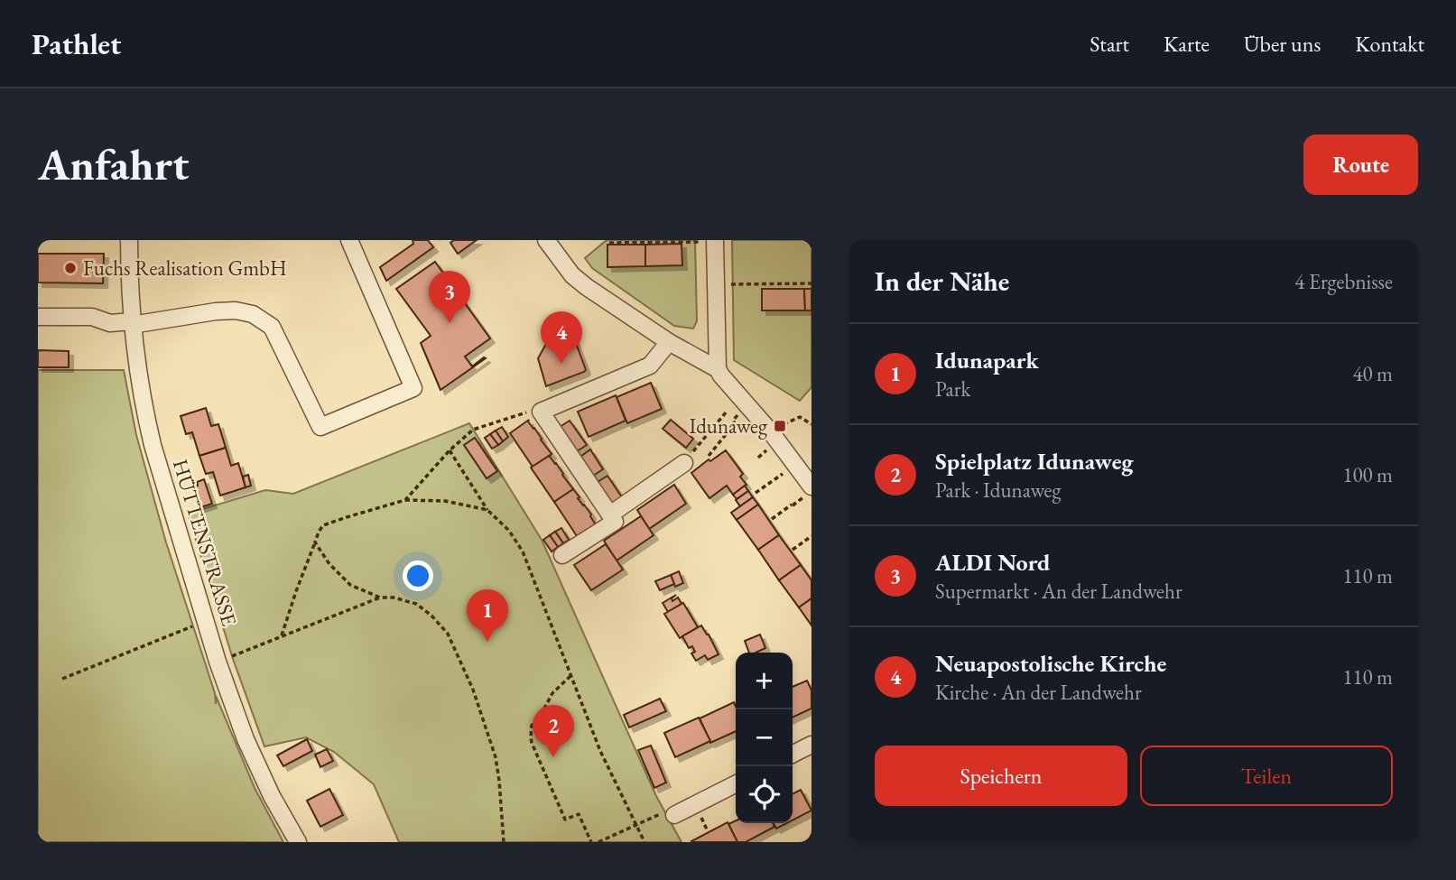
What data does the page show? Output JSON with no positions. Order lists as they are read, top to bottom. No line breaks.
{"streets":{"street":["HÜTTENSTRASSE"]},"places":{"other":["Fuchs Realisation GmbH"],"transit":["Idunaweg"]},"page":{"header":"Pathlet","nav":["Start","Karte","Über uns","Kontakt"],"buttons":["Route",["Speichern","Teilen"]],"title":"Anfahrt","heading":["In der Nähe","4 Ergebnisse"],"pins":["3","4","1","2"],"list":[{"mark":"1","name":"Idunapark","note":"Park","value":"40 m"},{"mark":"2","name":"Spielplatz Idunaweg","note":"Park · Idunaweg","value":"100 m"},{"mark":"3","name":"ALDI Nord","note":"Supermarkt · An der Landwehr","value":"110 m"},{"mark":"4","name":"Neuapostolische Kirche","note":"Kirche · An der Landwehr","value":"110 m"}],"map_buttons":["+","−"]}}
